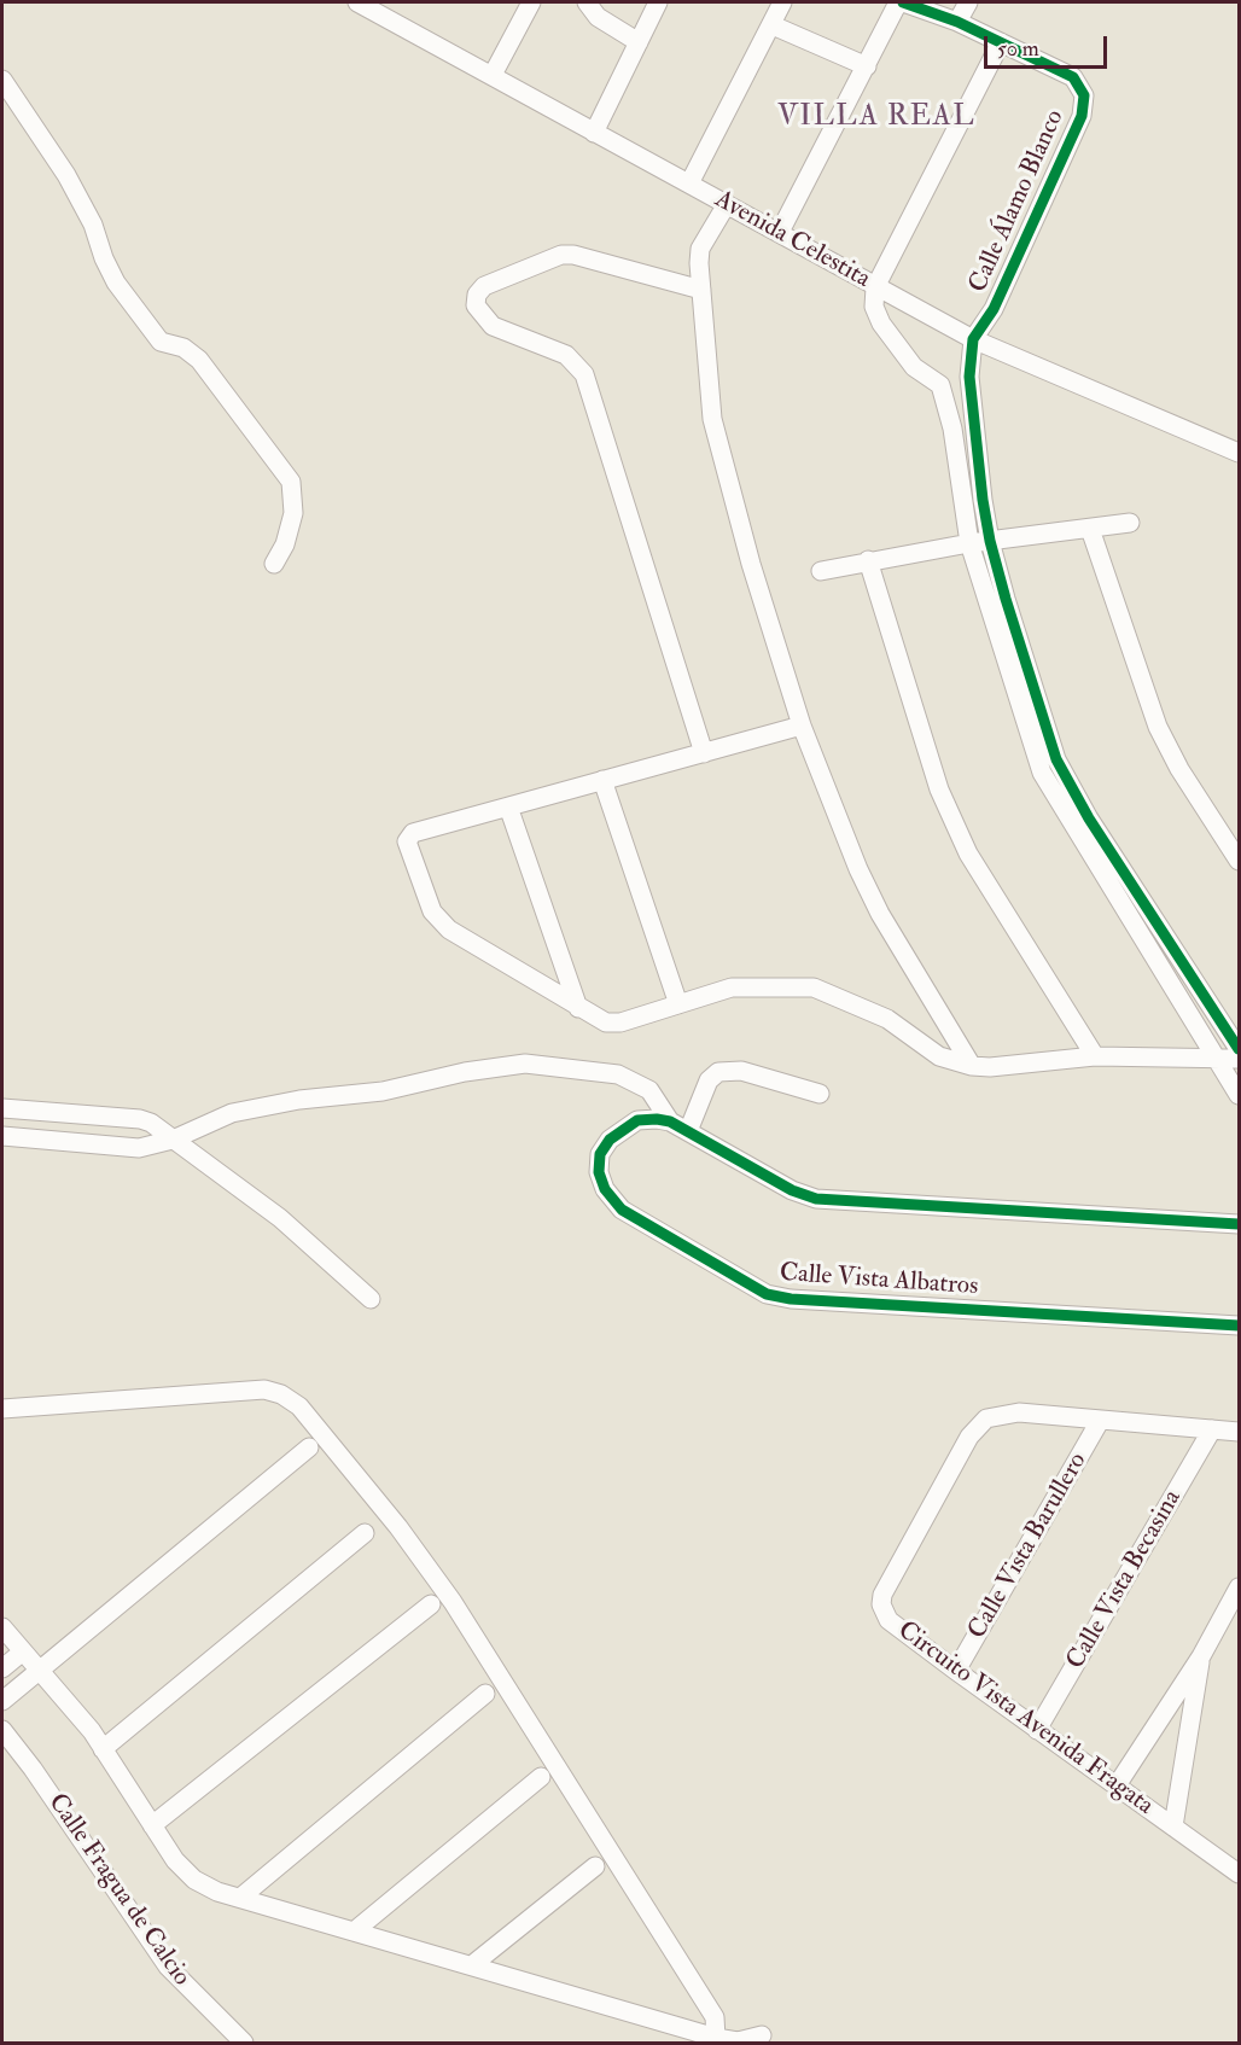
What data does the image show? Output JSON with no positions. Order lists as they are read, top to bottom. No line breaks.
{"streets":{"street":["Calle Álamo Blanco","Avenida Celestita","Calle Vista Albatros","Calle Vista Barullero","Calle Vista Becasina","Circuito Vista Avenida Fragata","Calle Fragua de Calcio"]},"crossings":[["Calle Álamo Blanco","Avenida Celestita"],["Calle Vista Barullero","Circuito Vista Avenida Fragata"],["Calle Vista Becasina","Circuito Vista Avenida Fragata"]],"districts":["VILLA REAL"],"scale_bar":"50 m"}
